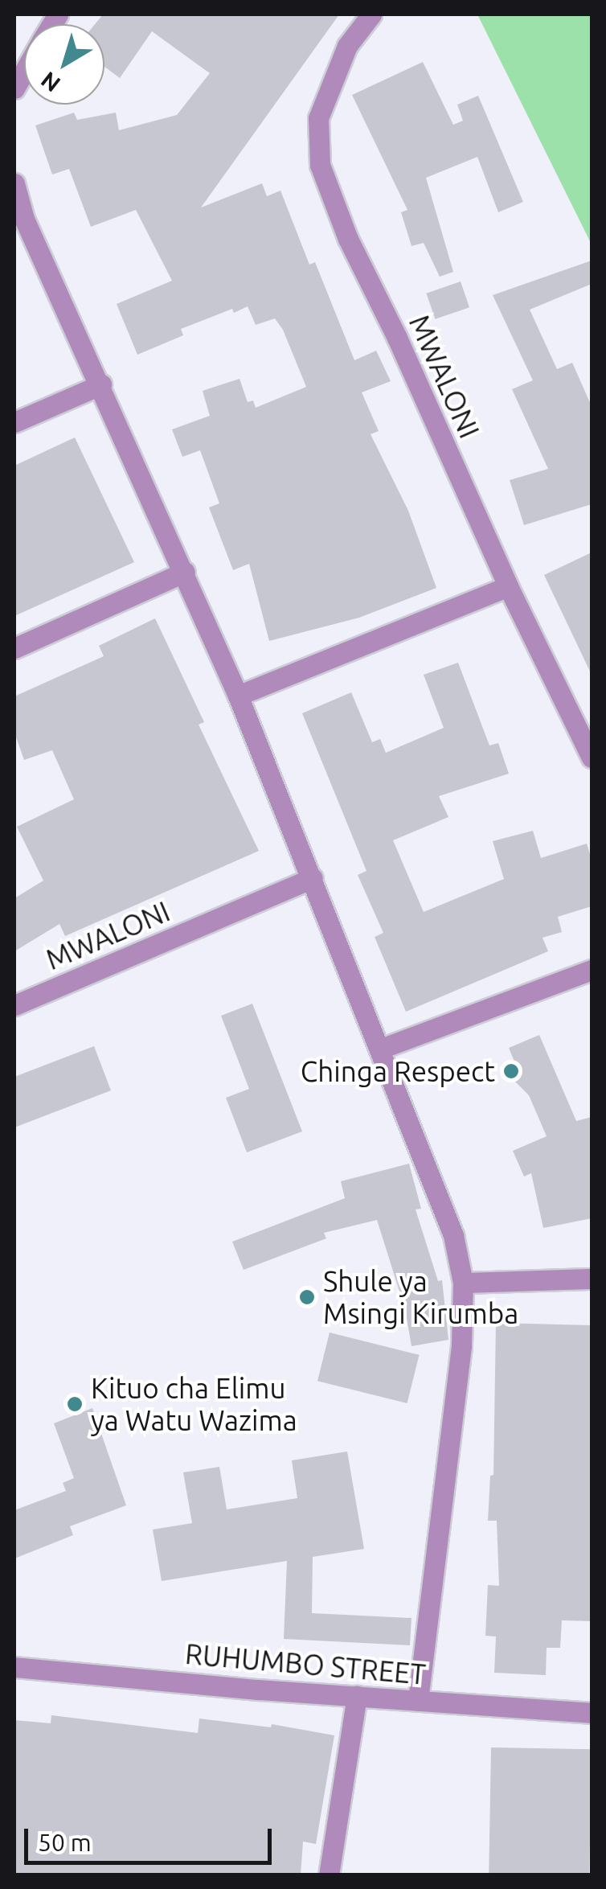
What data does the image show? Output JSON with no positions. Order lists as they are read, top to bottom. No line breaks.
{"streets":{"street":["MWALONI","RUHUMBO STREET"]},"places":["Chinga Respect","Shule ya Msingi Kirumba","Kituo cha Elimu ya Watu Wazima"],"scale_bar":"50 m","north":"bottom left"}
